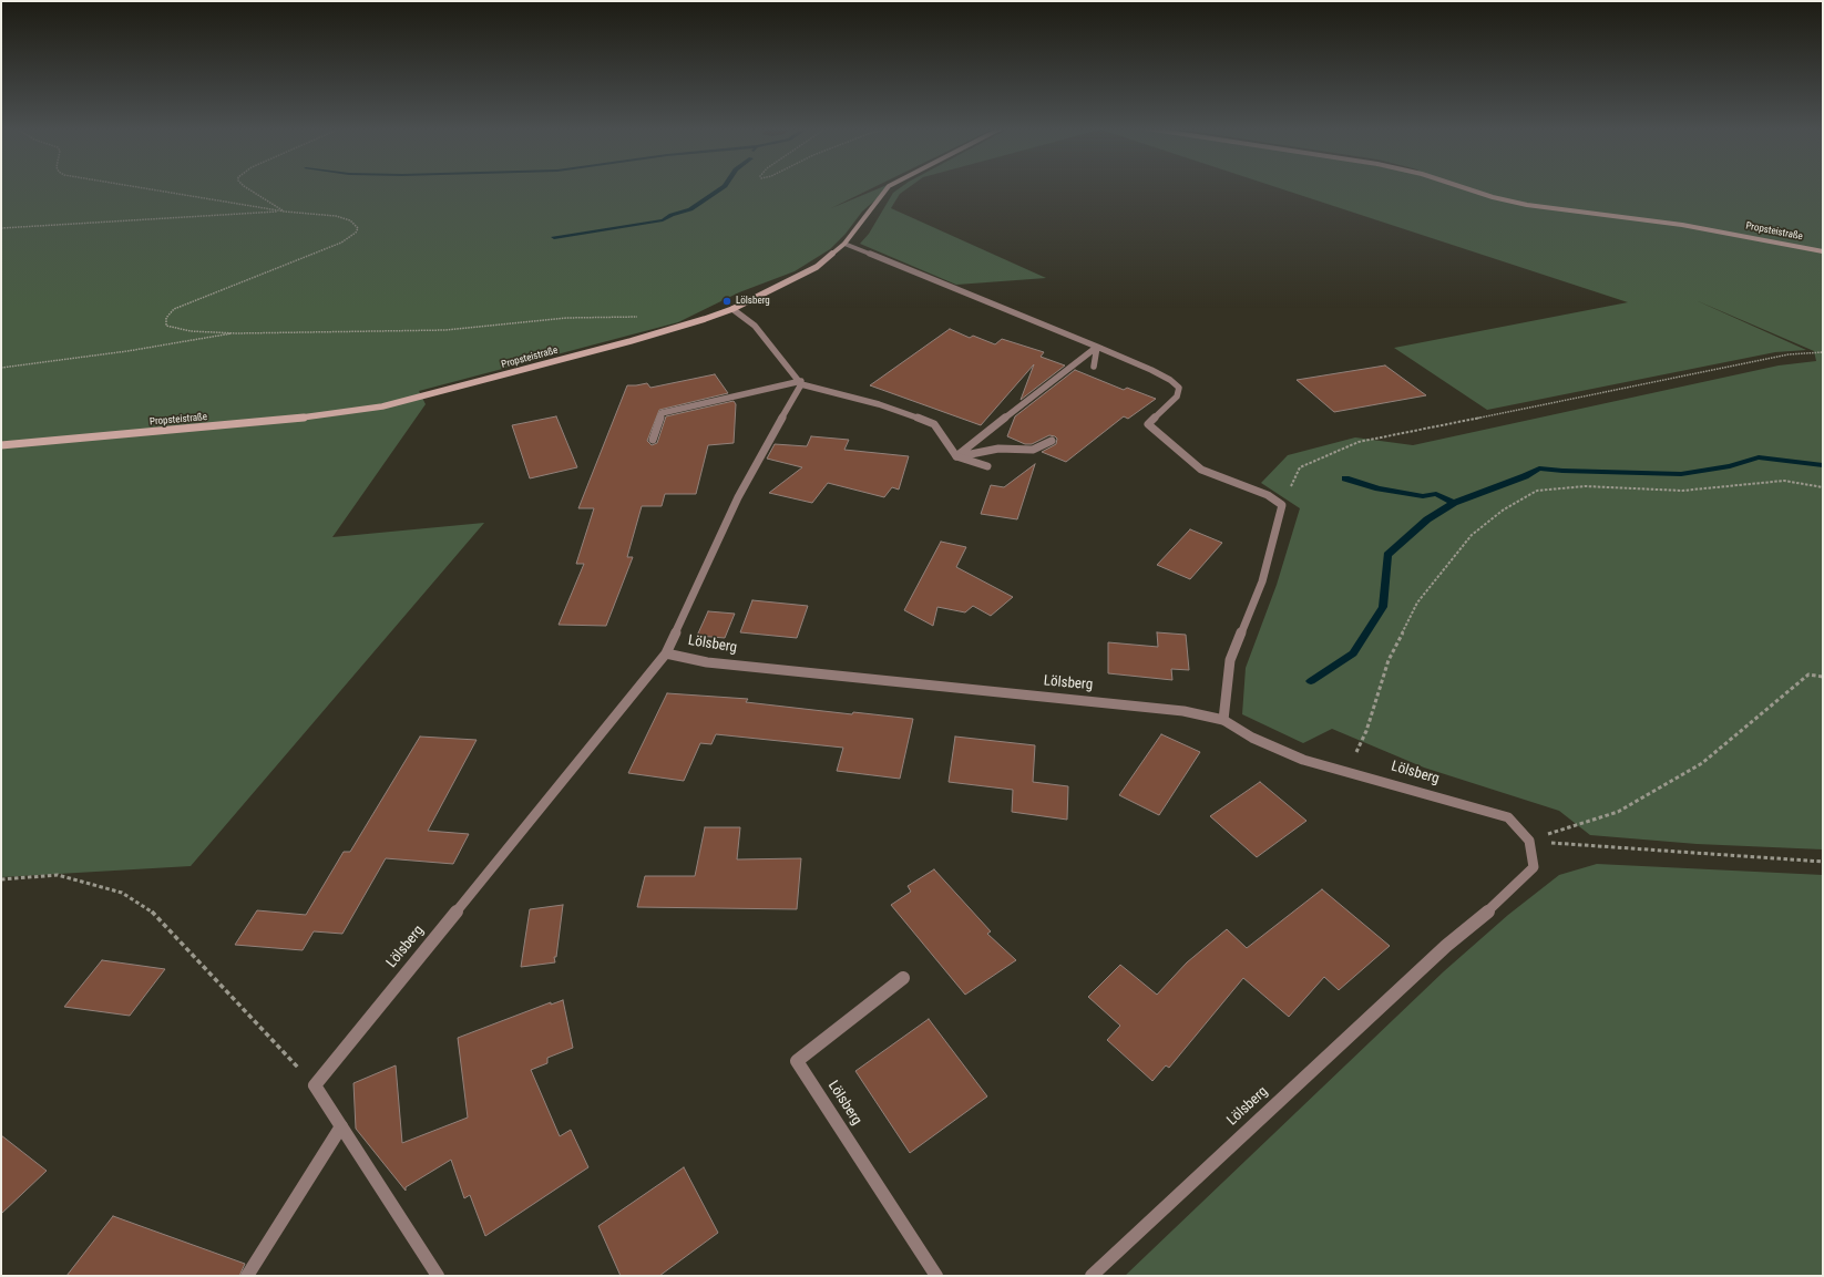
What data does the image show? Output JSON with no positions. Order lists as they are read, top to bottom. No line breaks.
{"streets":{"street":["Propsteistraße","Lölsberg"]},"places":["Lölsberg"]}
